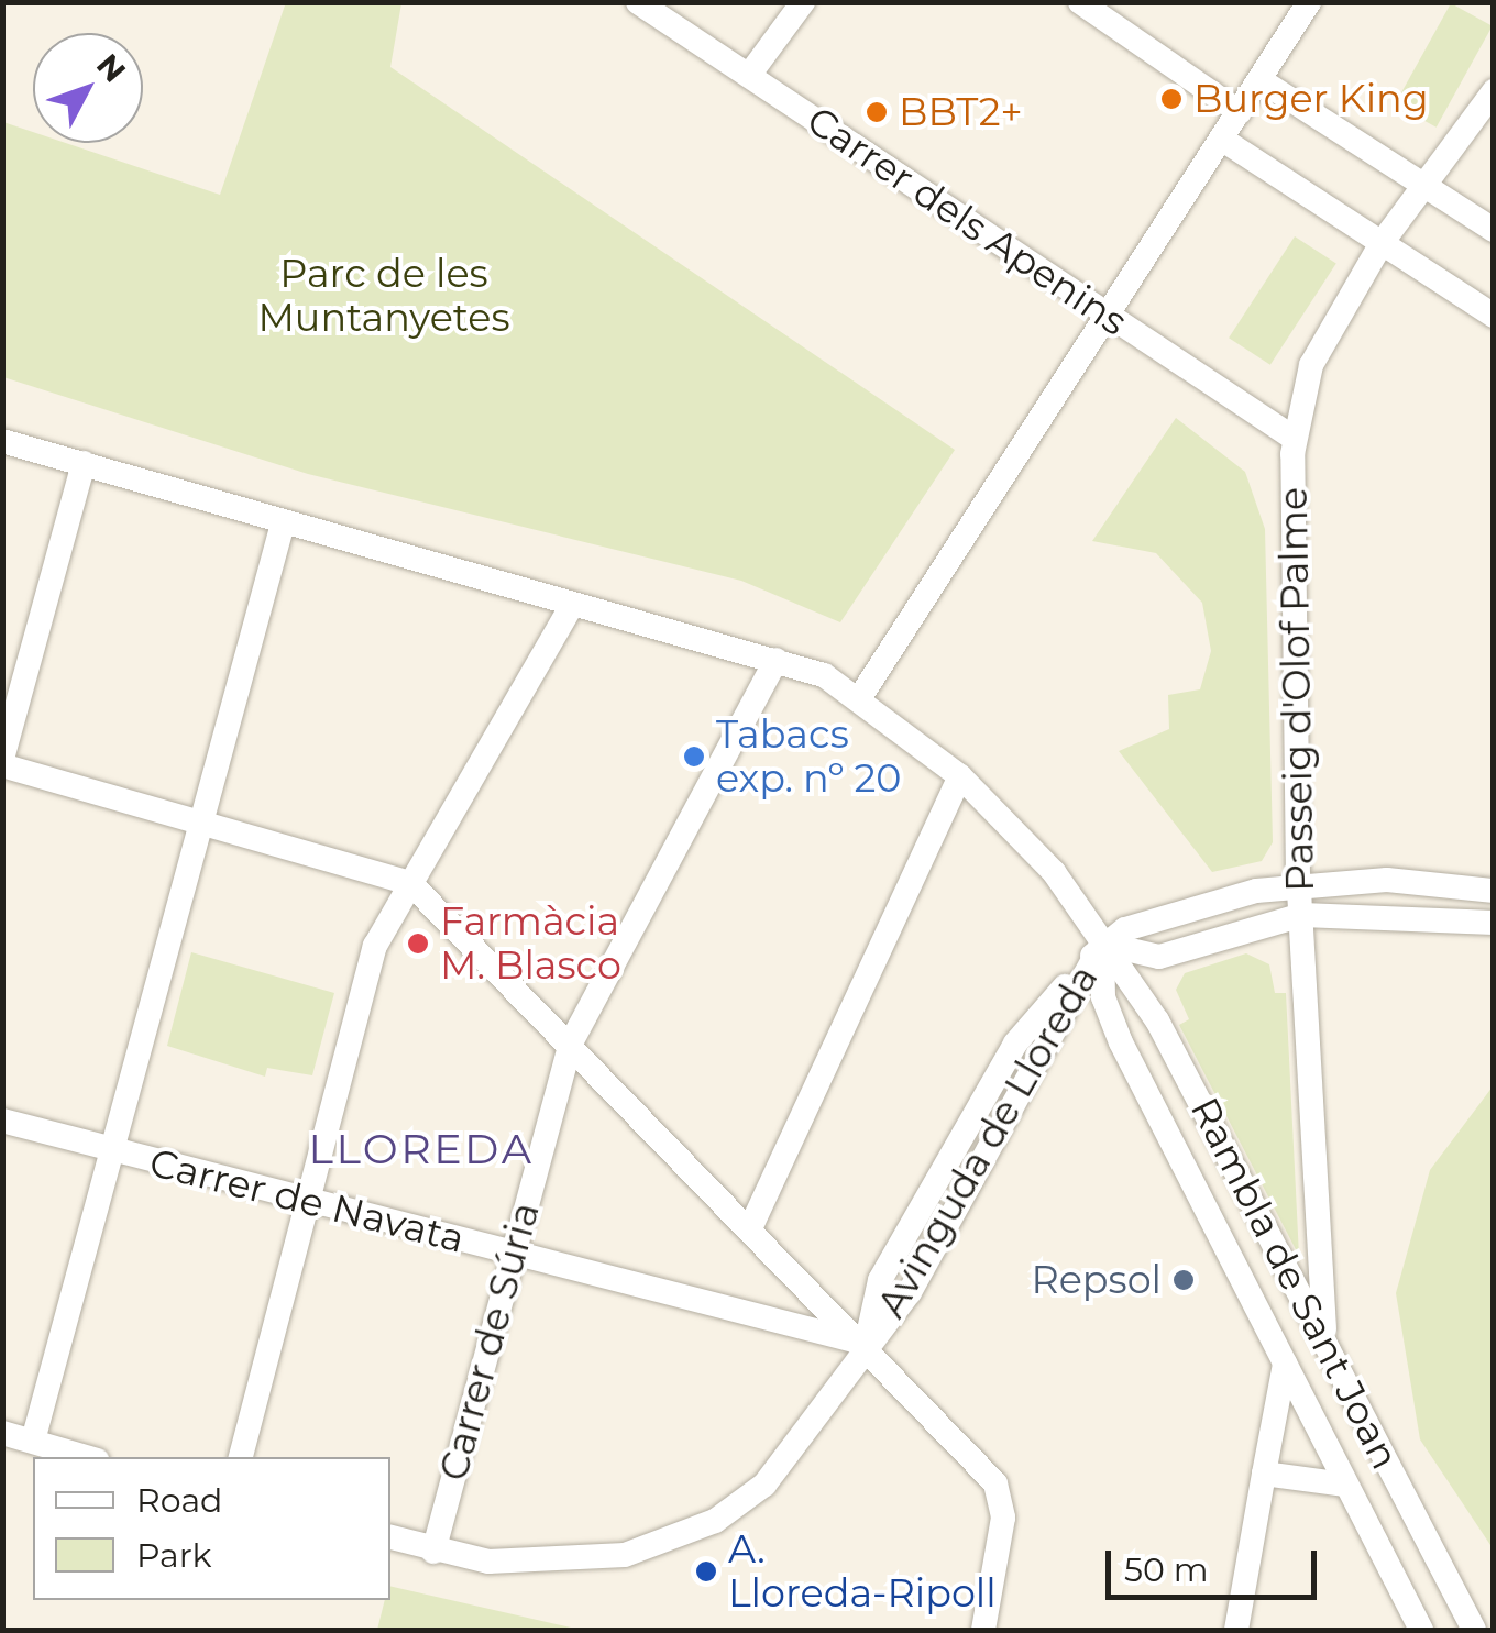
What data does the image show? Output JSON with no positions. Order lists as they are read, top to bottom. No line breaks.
{"streets":{"street":["Carrer dels Apenins","Passeig d'Olof Palme","Avinguda de Lloreda","Carrer de Navata","Rambla de Sant Joan","Carrer de Súria"]},"crossings":[["Carrer dels Apenins","Passeig d'Olof Palme"],["Passeig d'Olof Palme","Rambla de Sant Joan"],["Avinguda de Lloreda","Carrer de Navata"],["Avinguda de Lloreda","Rambla de Sant Joan"],["Avinguda de Lloreda","Carrer de Súria"],["Carrer de Navata","Carrer de Súria"],["Rambla de Sant Joan","Carrer de Súria"]],"districts":["LLOREDA"],"parks":["Parc de les Muntanyetes"],"places":["Burger King","BBT2+","Tabacs exp. nº 20","Farmàcia M. Blasco","Repsol","A. Lloreda-Ripoll"],"legend":["Road","Park"],"scale_bar":"50 m","north":"top right"}
